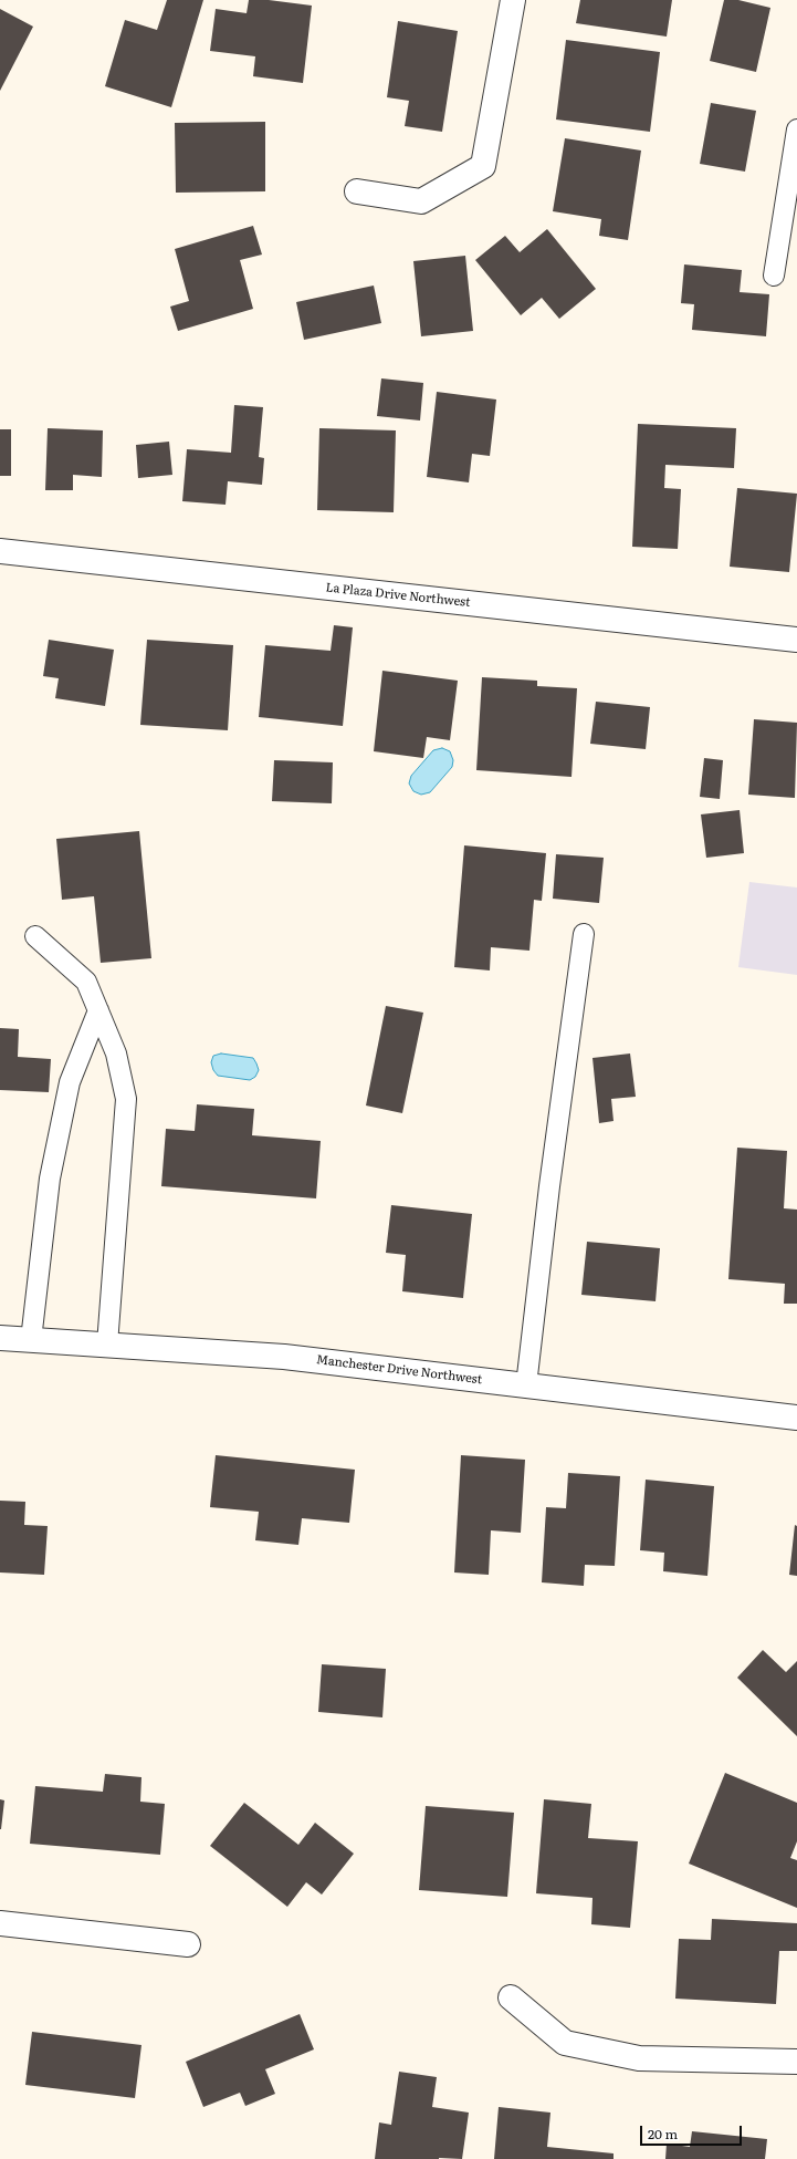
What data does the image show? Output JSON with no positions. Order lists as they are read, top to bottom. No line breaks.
{"streets":{"street":["La Plaza Drive Northwest","Manchester Drive Northwest"]},"scale_bar":"20 m"}
